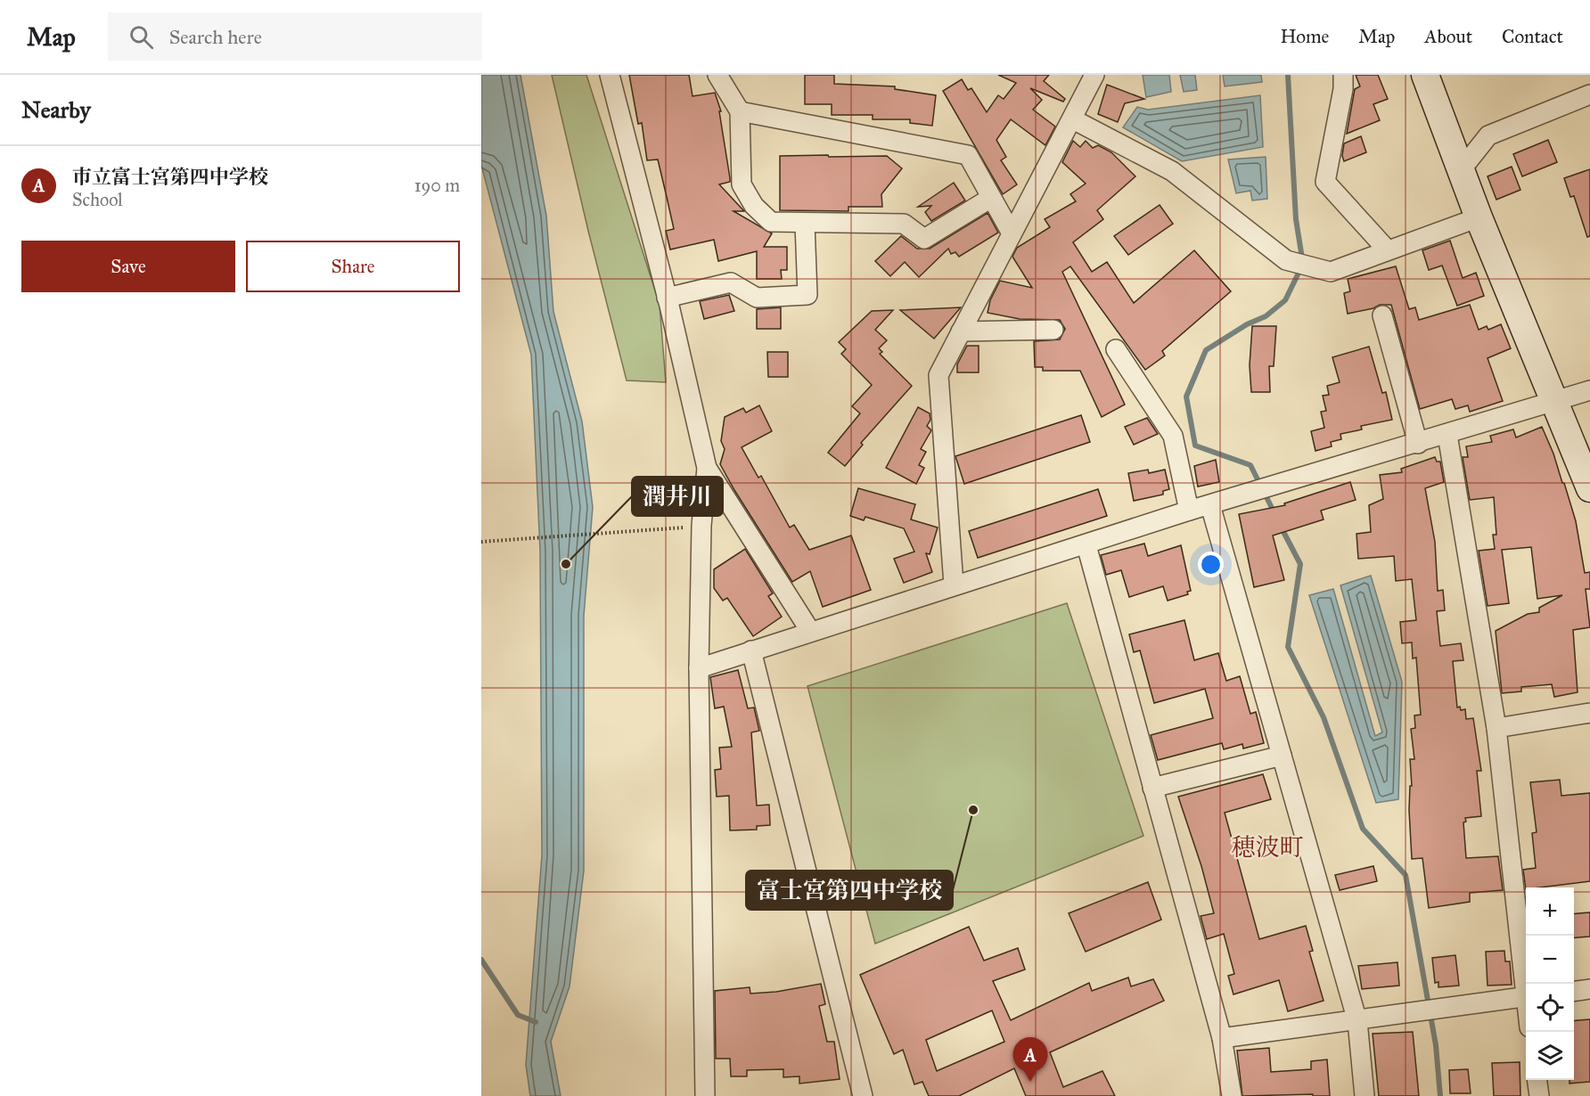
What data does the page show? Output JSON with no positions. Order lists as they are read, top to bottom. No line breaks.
{"districts":["穂波町"],"places":["潤井川","富士宮第四中学校"],"page":{"header":"Map","search":"Search here","nav":["Home","Map","About","Contact"],"heading":"Nearby","list":[{"mark":"A","name":"市立富士宮第四中学校","note":"School","value":"190 m"}],"buttons":["Save","Share"],"map_buttons":["+","−"],"pins":"A"}}
